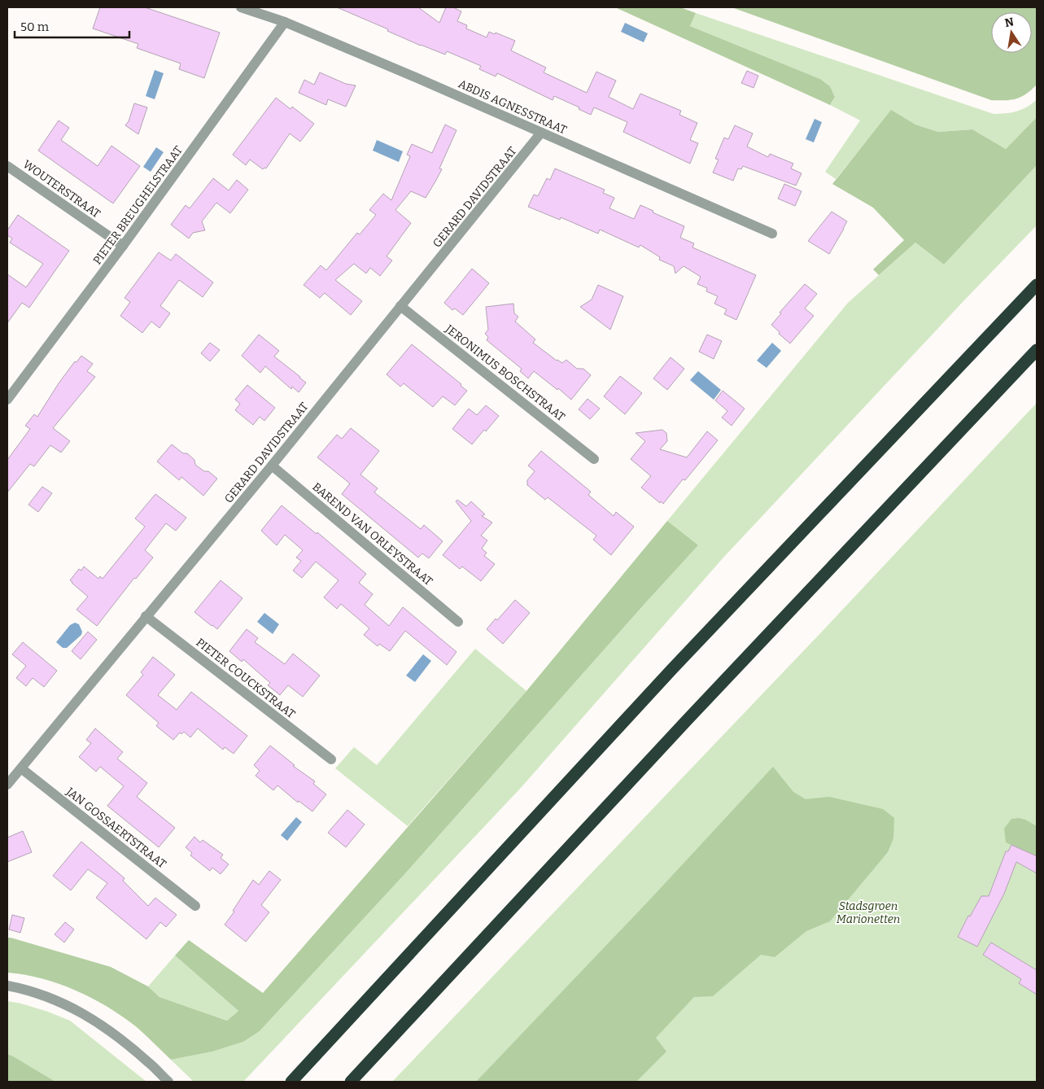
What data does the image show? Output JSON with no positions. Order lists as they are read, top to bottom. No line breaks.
{"streets":{"street":["ABDIS AGNESSTRAAT","WOUTERSTRAAT","GERARD DAVIDSTRAAT","PIETER BREUGHELSTRAAT","JERONIMUS BOSCHSTRAAT","BAREND VAN ORLEYSTRAAT","PIETER COUCKSTRAAT","JAN GOSSAERTSTRAAT"]},"crossings":[["ABDIS AGNESSTRAAT","GERARD DAVIDSTRAAT"],["ABDIS AGNESSTRAAT","PIETER BREUGHELSTRAAT"],["WOUTERSTRAAT","PIETER BREUGHELSTRAAT"],["GERARD DAVIDSTRAAT","JERONIMUS BOSCHSTRAAT"],["GERARD DAVIDSTRAAT","BAREND VAN ORLEYSTRAAT"],["GERARD DAVIDSTRAAT","PIETER COUCKSTRAAT"],["GERARD DAVIDSTRAAT","JAN GOSSAERTSTRAAT"]],"parks":["Stadsgroen Marionetten"],"scale_bar":"50 m","north":"top"}
